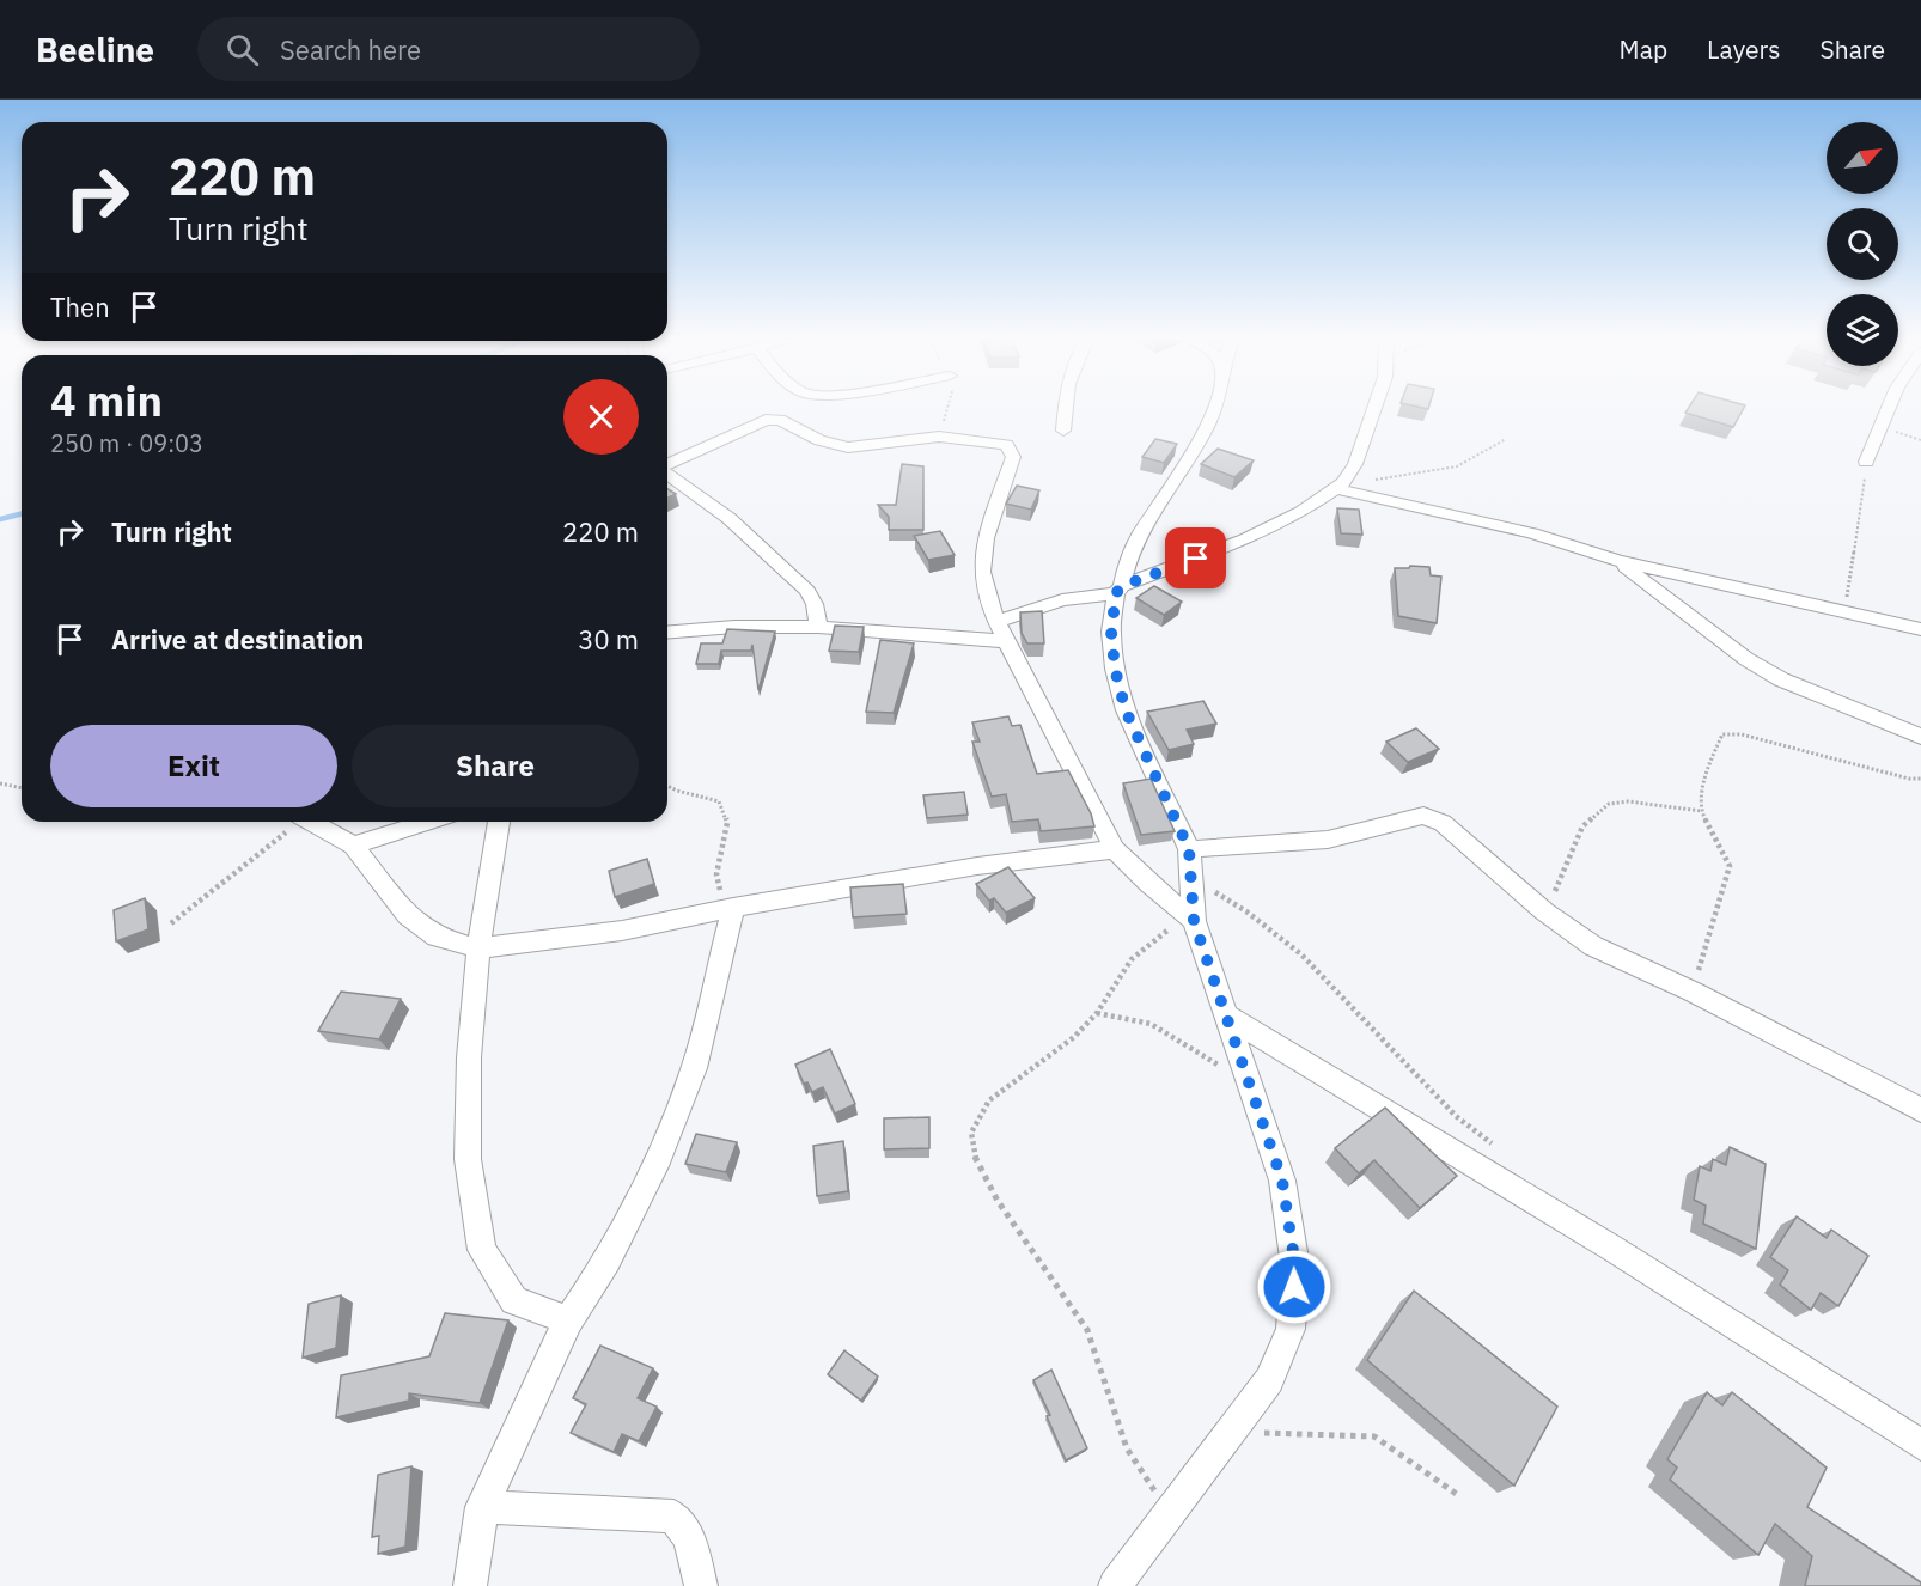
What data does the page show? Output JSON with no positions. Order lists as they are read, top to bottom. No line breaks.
{"north":"top right","page":{"header":"Beeline","search":"Search here","nav":["Map","Layers","Share"],"turn":["220 m","Turn right"],"then":"Then","heading":["4 min","250 m · 09:03"],"list":[{"name":"Turn right","value":"220 m"},{"name":"Arrive at destination","value":"30 m"}],"buttons":["Exit","Share"]}}
